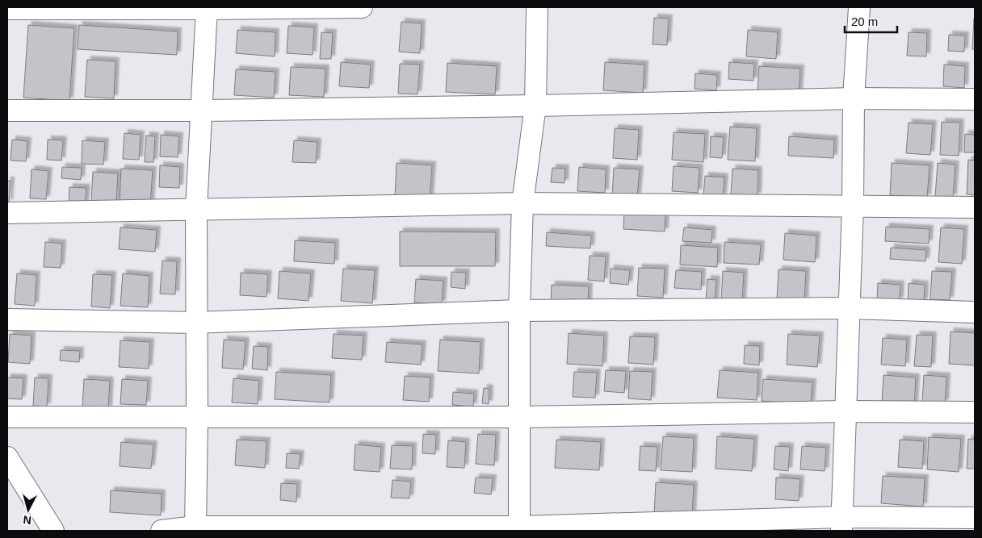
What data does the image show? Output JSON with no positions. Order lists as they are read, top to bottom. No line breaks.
{"scale_bar":"20 m","north":"bottom"}
